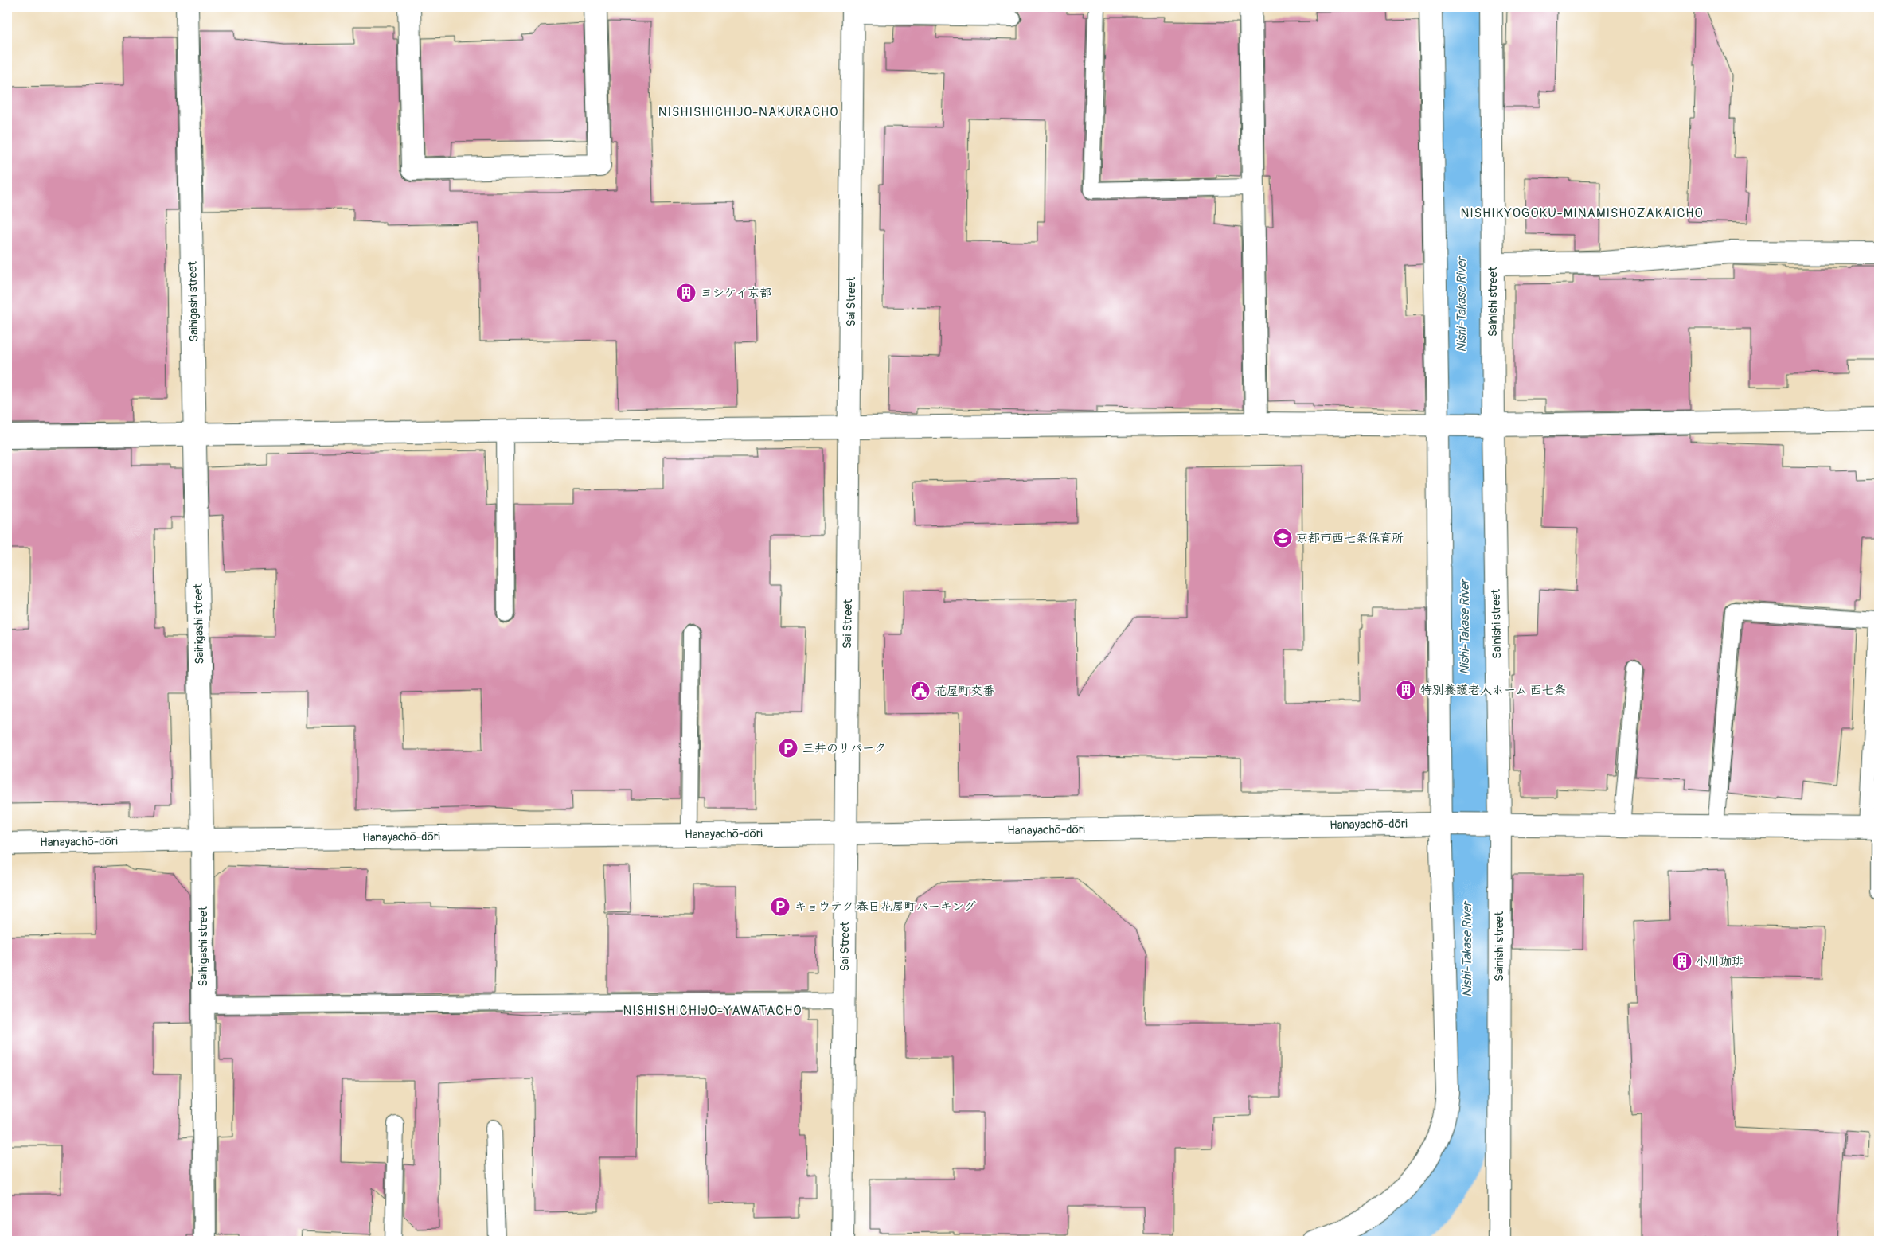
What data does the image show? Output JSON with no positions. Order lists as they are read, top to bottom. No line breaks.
{"streets":{"street":["Saihigashi street","Sai Street","Sainishi street","Hanayachō-dōri"]},"crossings":[["Saihigashi street","Hanayachō-dōri"],["Sai Street","Hanayachō-dōri"],["Sainishi street","Hanayachō-dōri"]],"districts":["NISHISHICHIJO-NAKURACHO","NISHIKYOGOKU-MINAMISHOZAKAICHO","NISHISHICHIJO-YAWATACHO"],"water":["Nishi-Takase River"],"places":{"building":["ヨシケイ京都","特別養護老人ホーム 西七条","小川珈琲"],"school or university":["京都市西七条保育所"],"public building":["花屋町交番"],"parking":["三井のリパーク","キョウテク 春日花屋町パーキング"]}}
